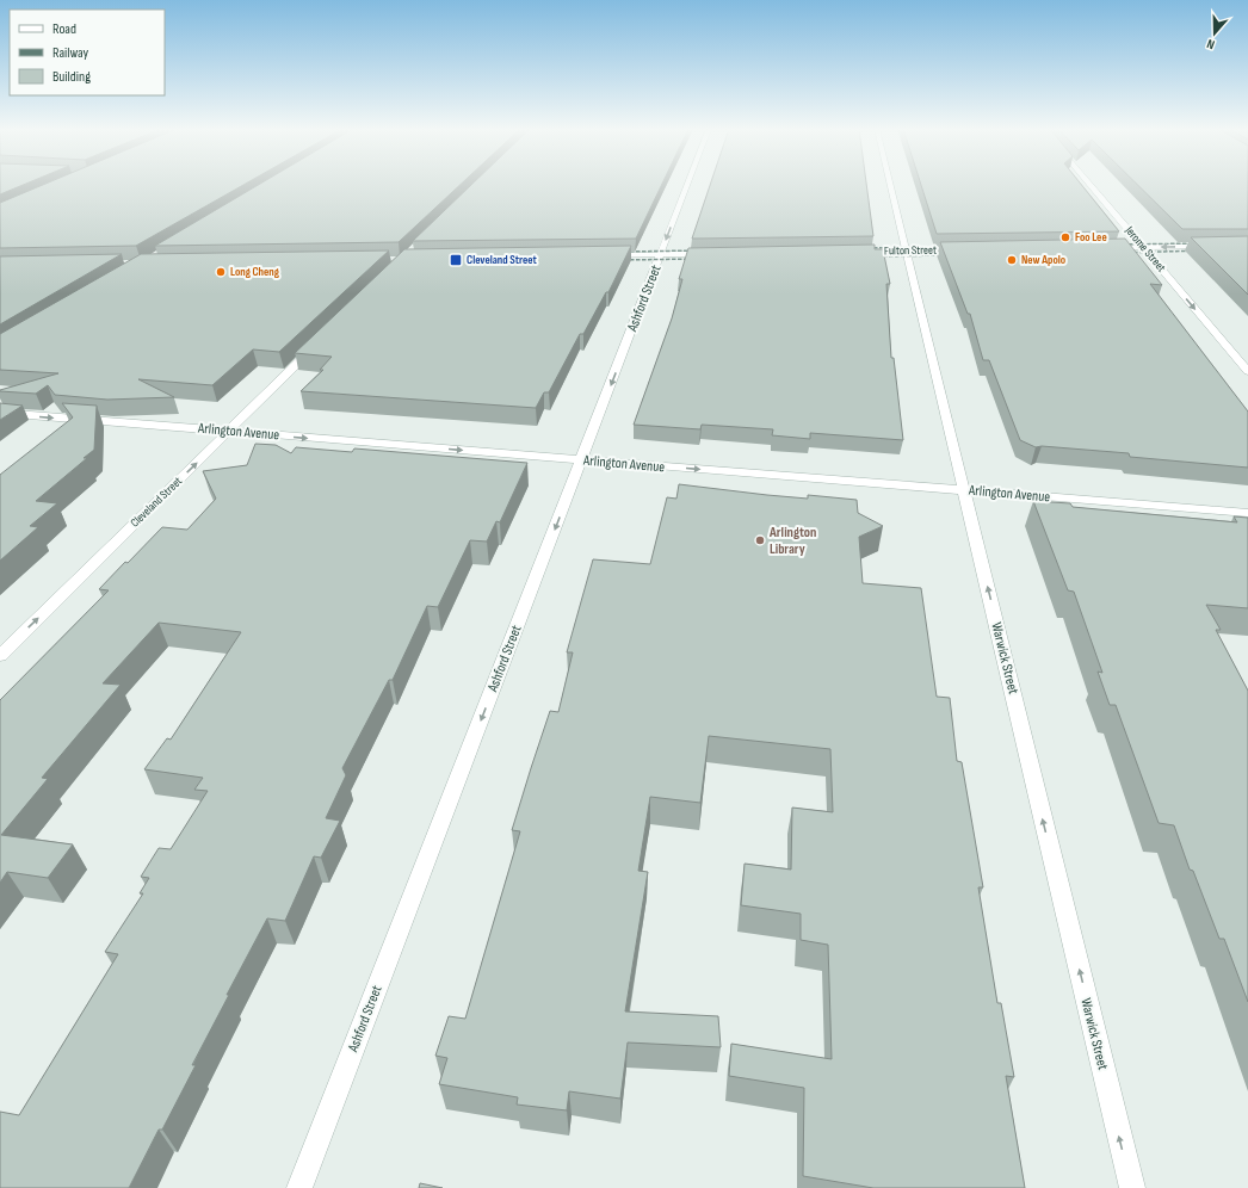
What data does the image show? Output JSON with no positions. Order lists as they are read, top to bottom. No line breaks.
{"streets":{"street":["Jerome Street","Fulton Street","Ashford Street","Arlington Avenue","Cleveland Street","Warwick Street"]},"crossings":[["Fulton Street","Warwick Street"],["Ashford Street","Arlington Avenue"],["Arlington Avenue","Cleveland Street"],["Arlington Avenue","Warwick Street"]],"one_way":["Jerome Street","Ashford Street","Arlington Avenue","Cleveland Street","Warwick Street"],"places":{"other":["Foo Lee","New Apolo","Long Cheng","Arlington Library"],"transit":["Cleveland Street"]},"legend":["Road","Railway","Building"],"north":"bottom"}
